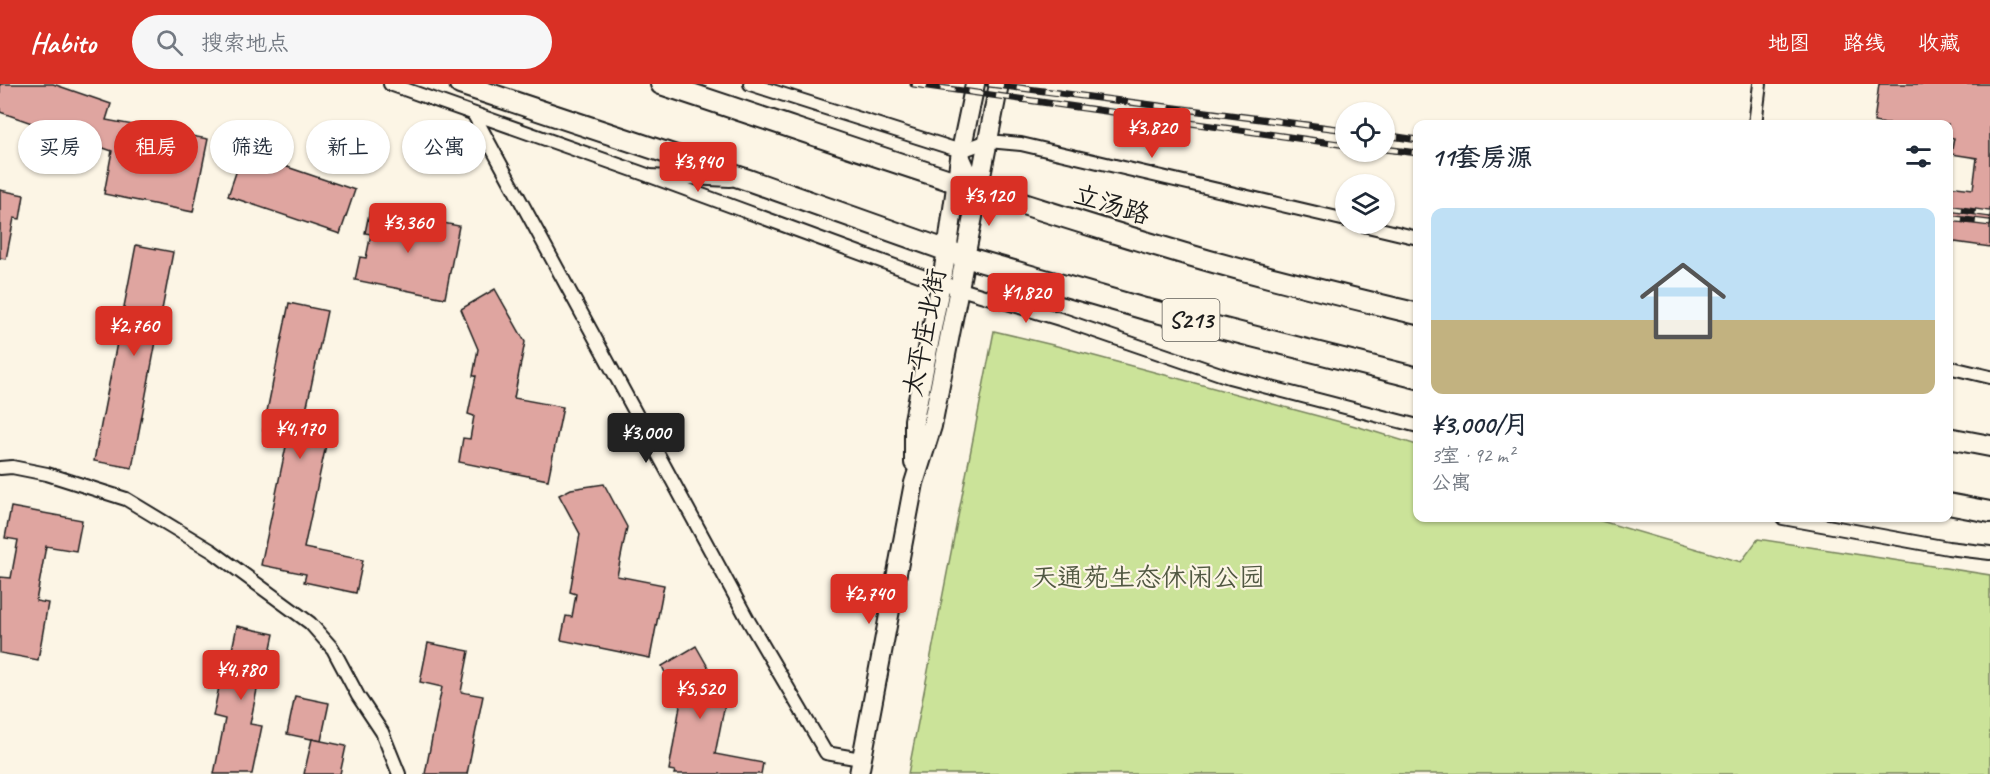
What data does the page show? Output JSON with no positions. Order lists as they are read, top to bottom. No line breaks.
{"streets":{"main road":["立汤路","S213"],"street":["太平庄北街"]},"crossings":[["立汤路","太平庄北街"],["S213","太平庄北街"]],"parks":["天通苑生态休闲公园"],"page":{"header":"Habito","search":"搜索地点","nav":["地图","路线","收藏"],"price":["¥3,820","¥3,940","¥3,120","¥3,360","¥1,820","¥2,760","¥4,170","¥3,000","¥2,740","¥4,780","¥5,520"],"chip":["买房","租房","筛选","新上","公寓"],"heading":"11套房源","list":[{"name":"¥3,000/月","note":"3室 · 92 m² · 公寓"}]}}
